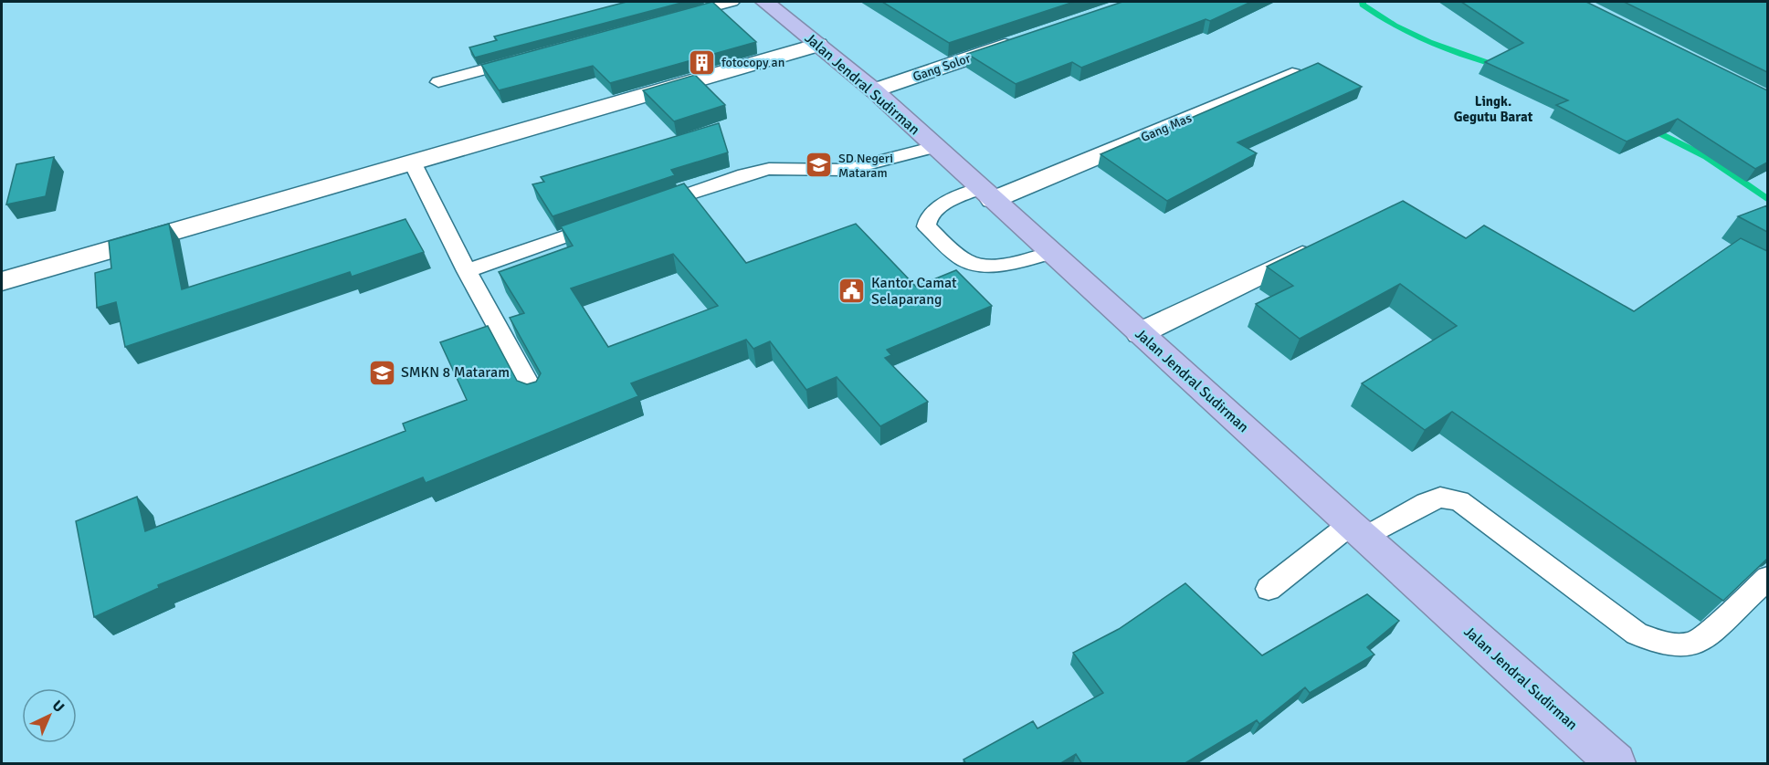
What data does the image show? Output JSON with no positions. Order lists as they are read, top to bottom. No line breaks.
{"streets":{"highway":["Jalan Jendral Sudirman"],"street":["Gang Solor","Gang Mas"]},"crossings":[["Gang Solor","Jalan Jendral Sudirman"],["Jalan Jendral Sudirman","Gang Mas"]],"districts":["Lingk. Gegutu Barat"],"places":{"building":["fotocopy an"],"school or university":["SD Negeri Mataram","SMKN 8 Mataram"],"public building":["Kantor Camat Selaparang"]},"north":"top right"}
